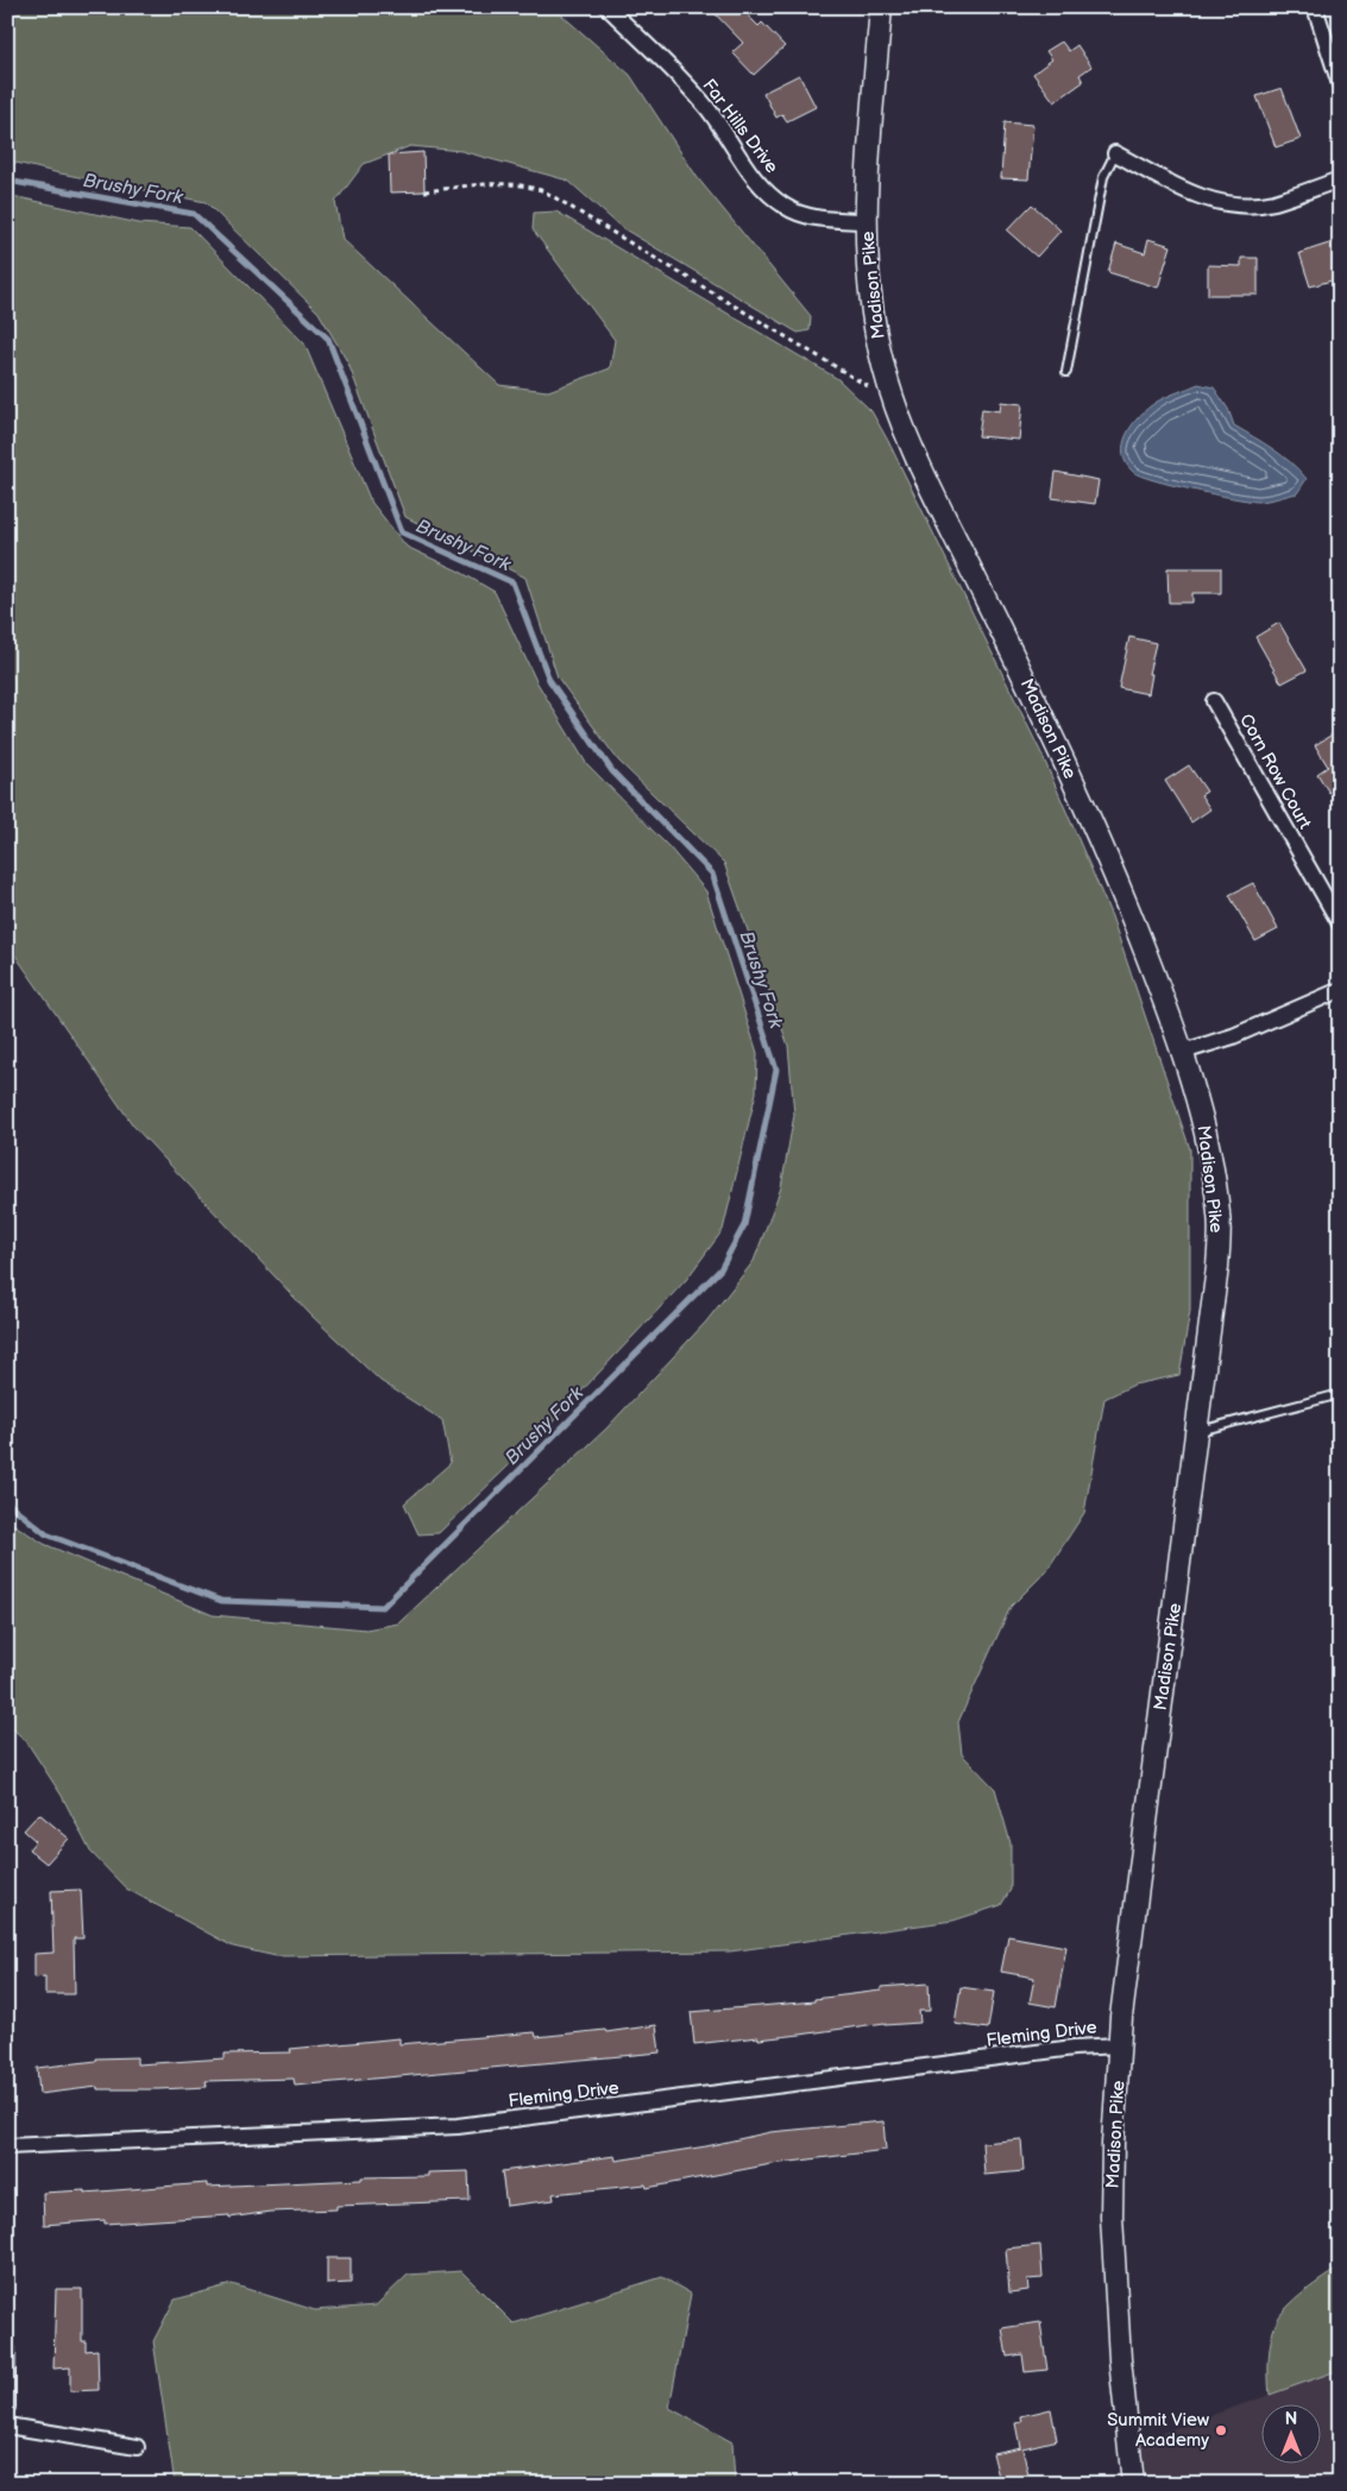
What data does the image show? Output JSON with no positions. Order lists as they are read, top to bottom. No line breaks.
{"streets":{"street":["Far Hills Drive","Madison Pike","Corn Row Court","Fleming Drive"]},"crossings":[["Far Hills Drive","Madison Pike"],["Madison Pike","Fleming Drive"]],"water":["Brushy Fork"],"places":["Summit View Academy"],"north":"top"}
